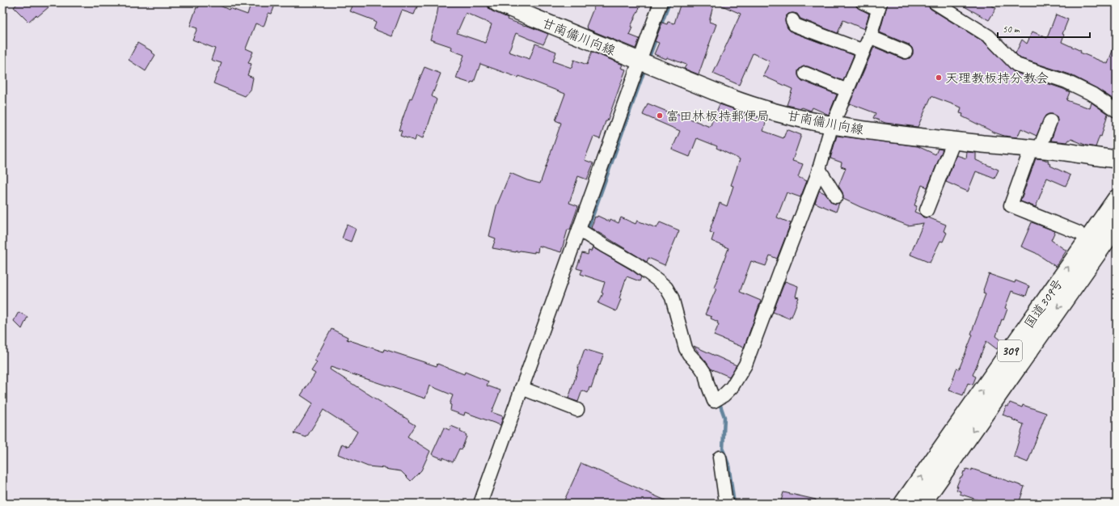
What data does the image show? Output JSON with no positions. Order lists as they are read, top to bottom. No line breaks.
{"streets":{"highway":["国道309号","309"],"main road":["甘南備川向線"]},"places":["天理教板持分教会","富田林板持郵便局"],"scale_bar":"50 m"}
